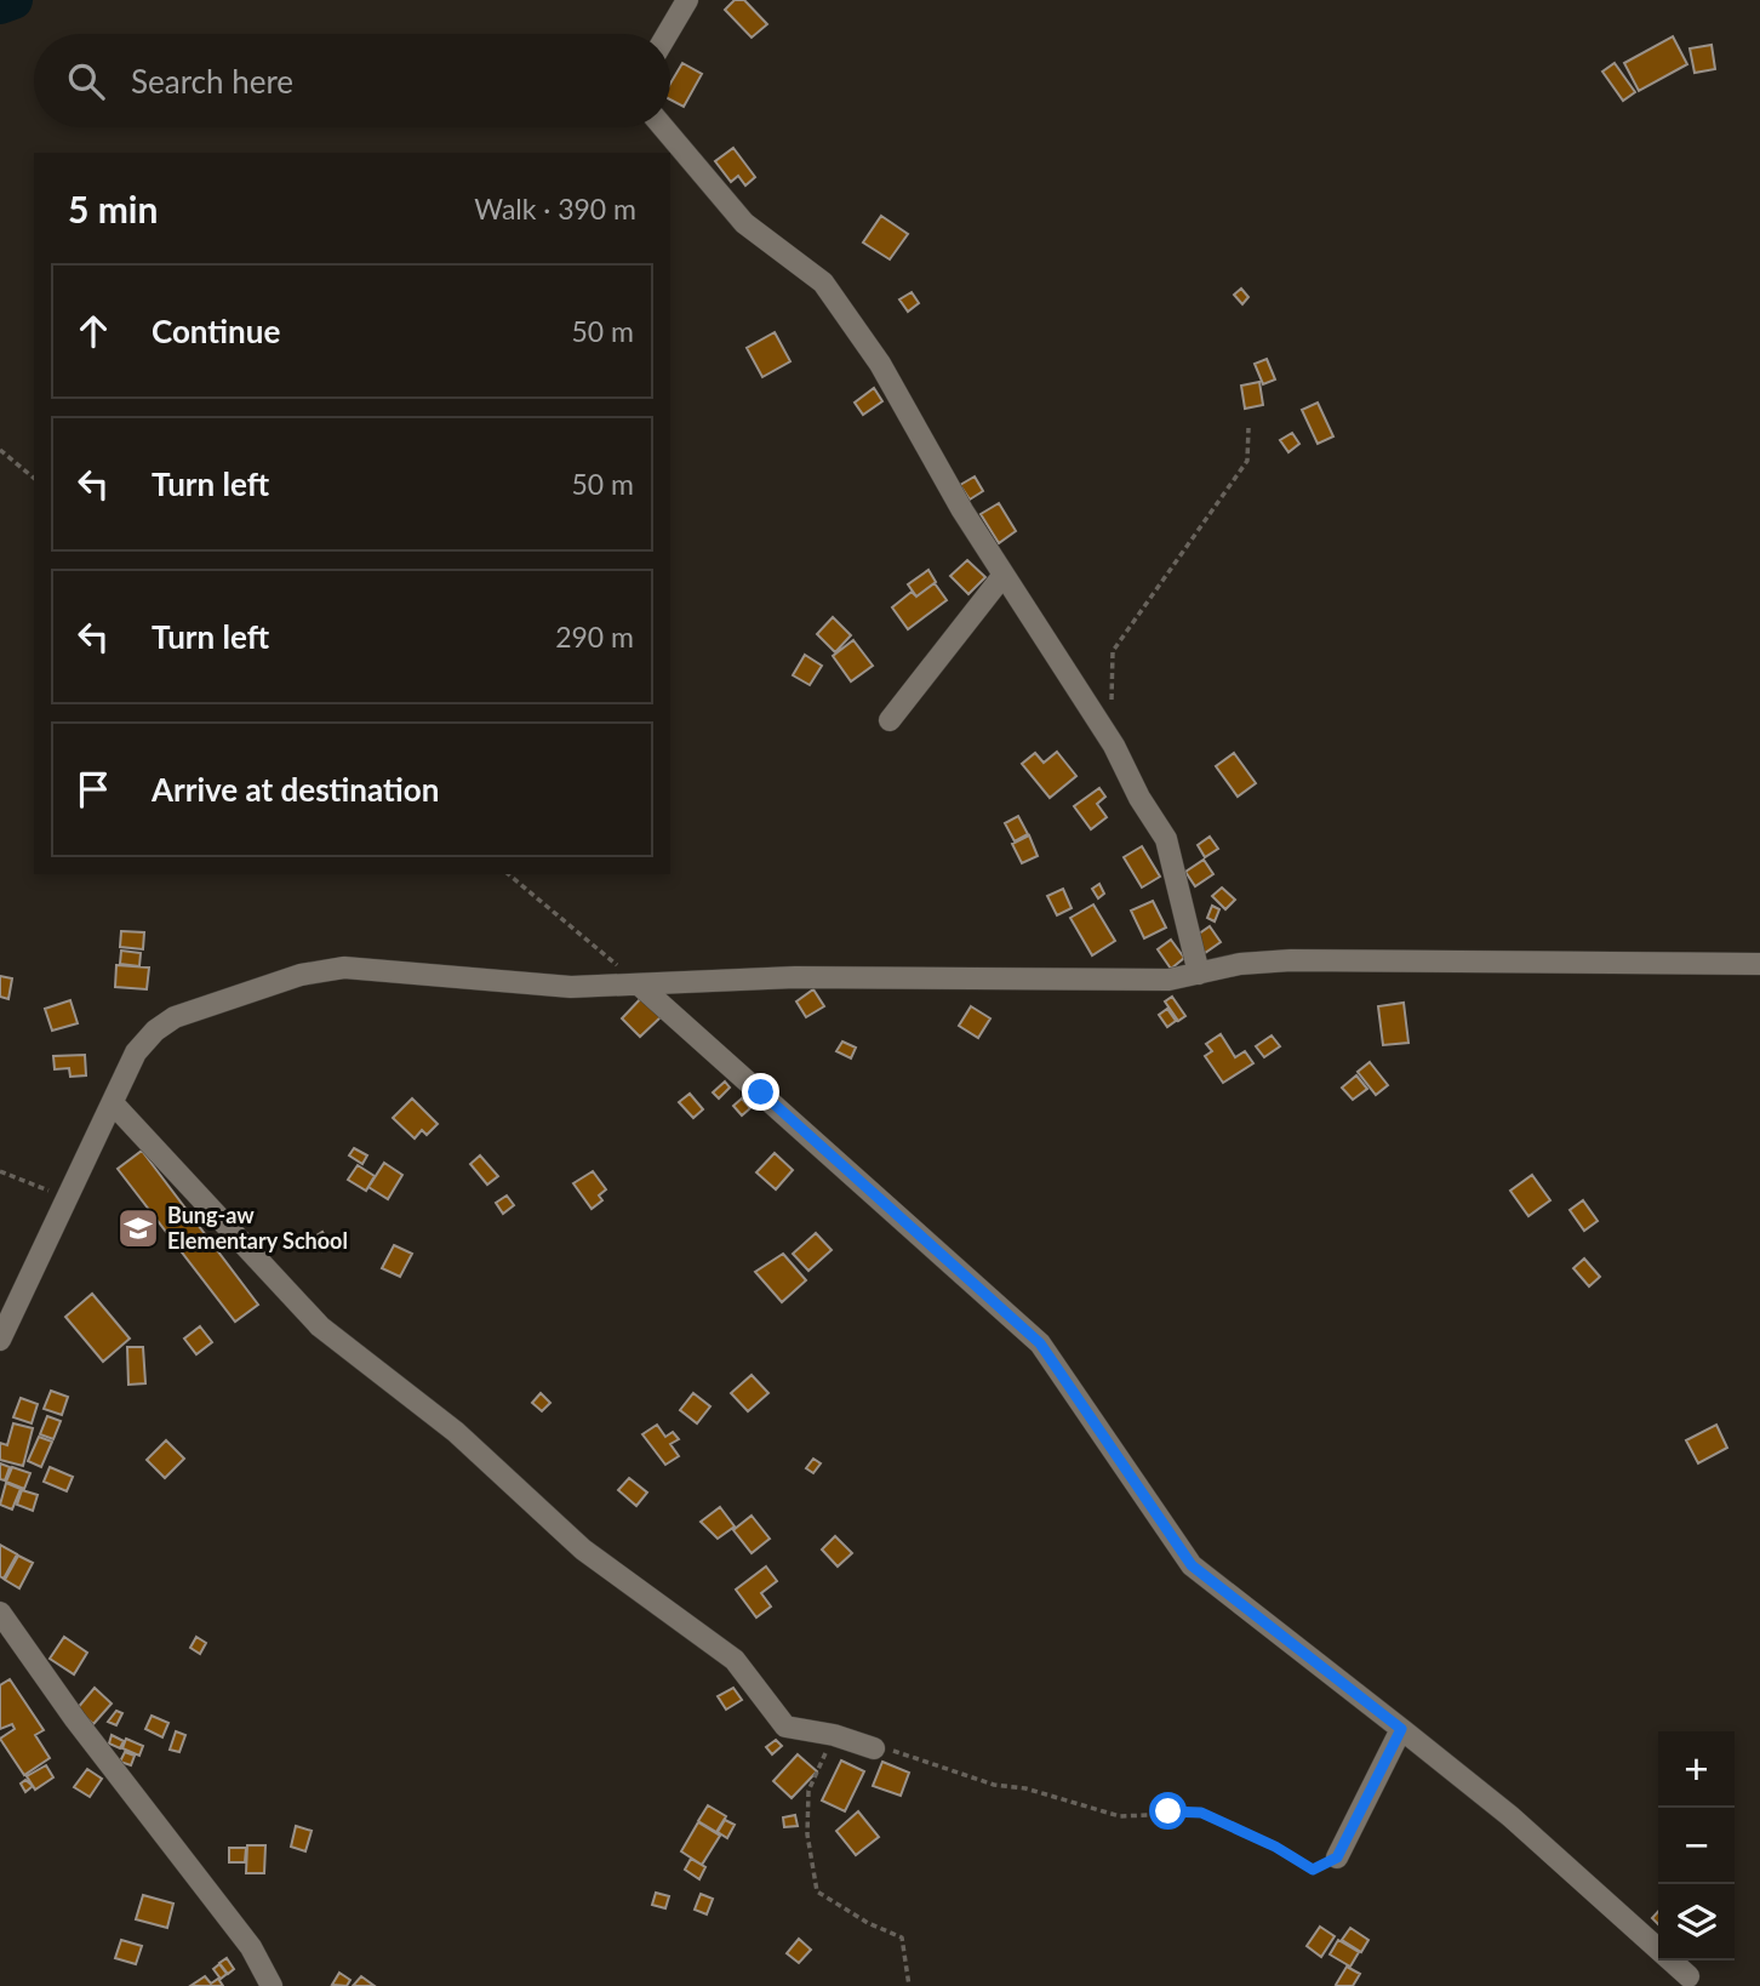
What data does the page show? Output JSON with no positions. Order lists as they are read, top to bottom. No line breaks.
{"places":{"school or university":["Bung-aw Elementary School"]},"page":{"search":"Search here","heading":["5 min","Walk · 390 m"],"list":[["Continue","50 m"],["Turn left","50 m"],["Turn left","290 m"],"Arrive at destination"],"map_buttons":["+","−"]}}
